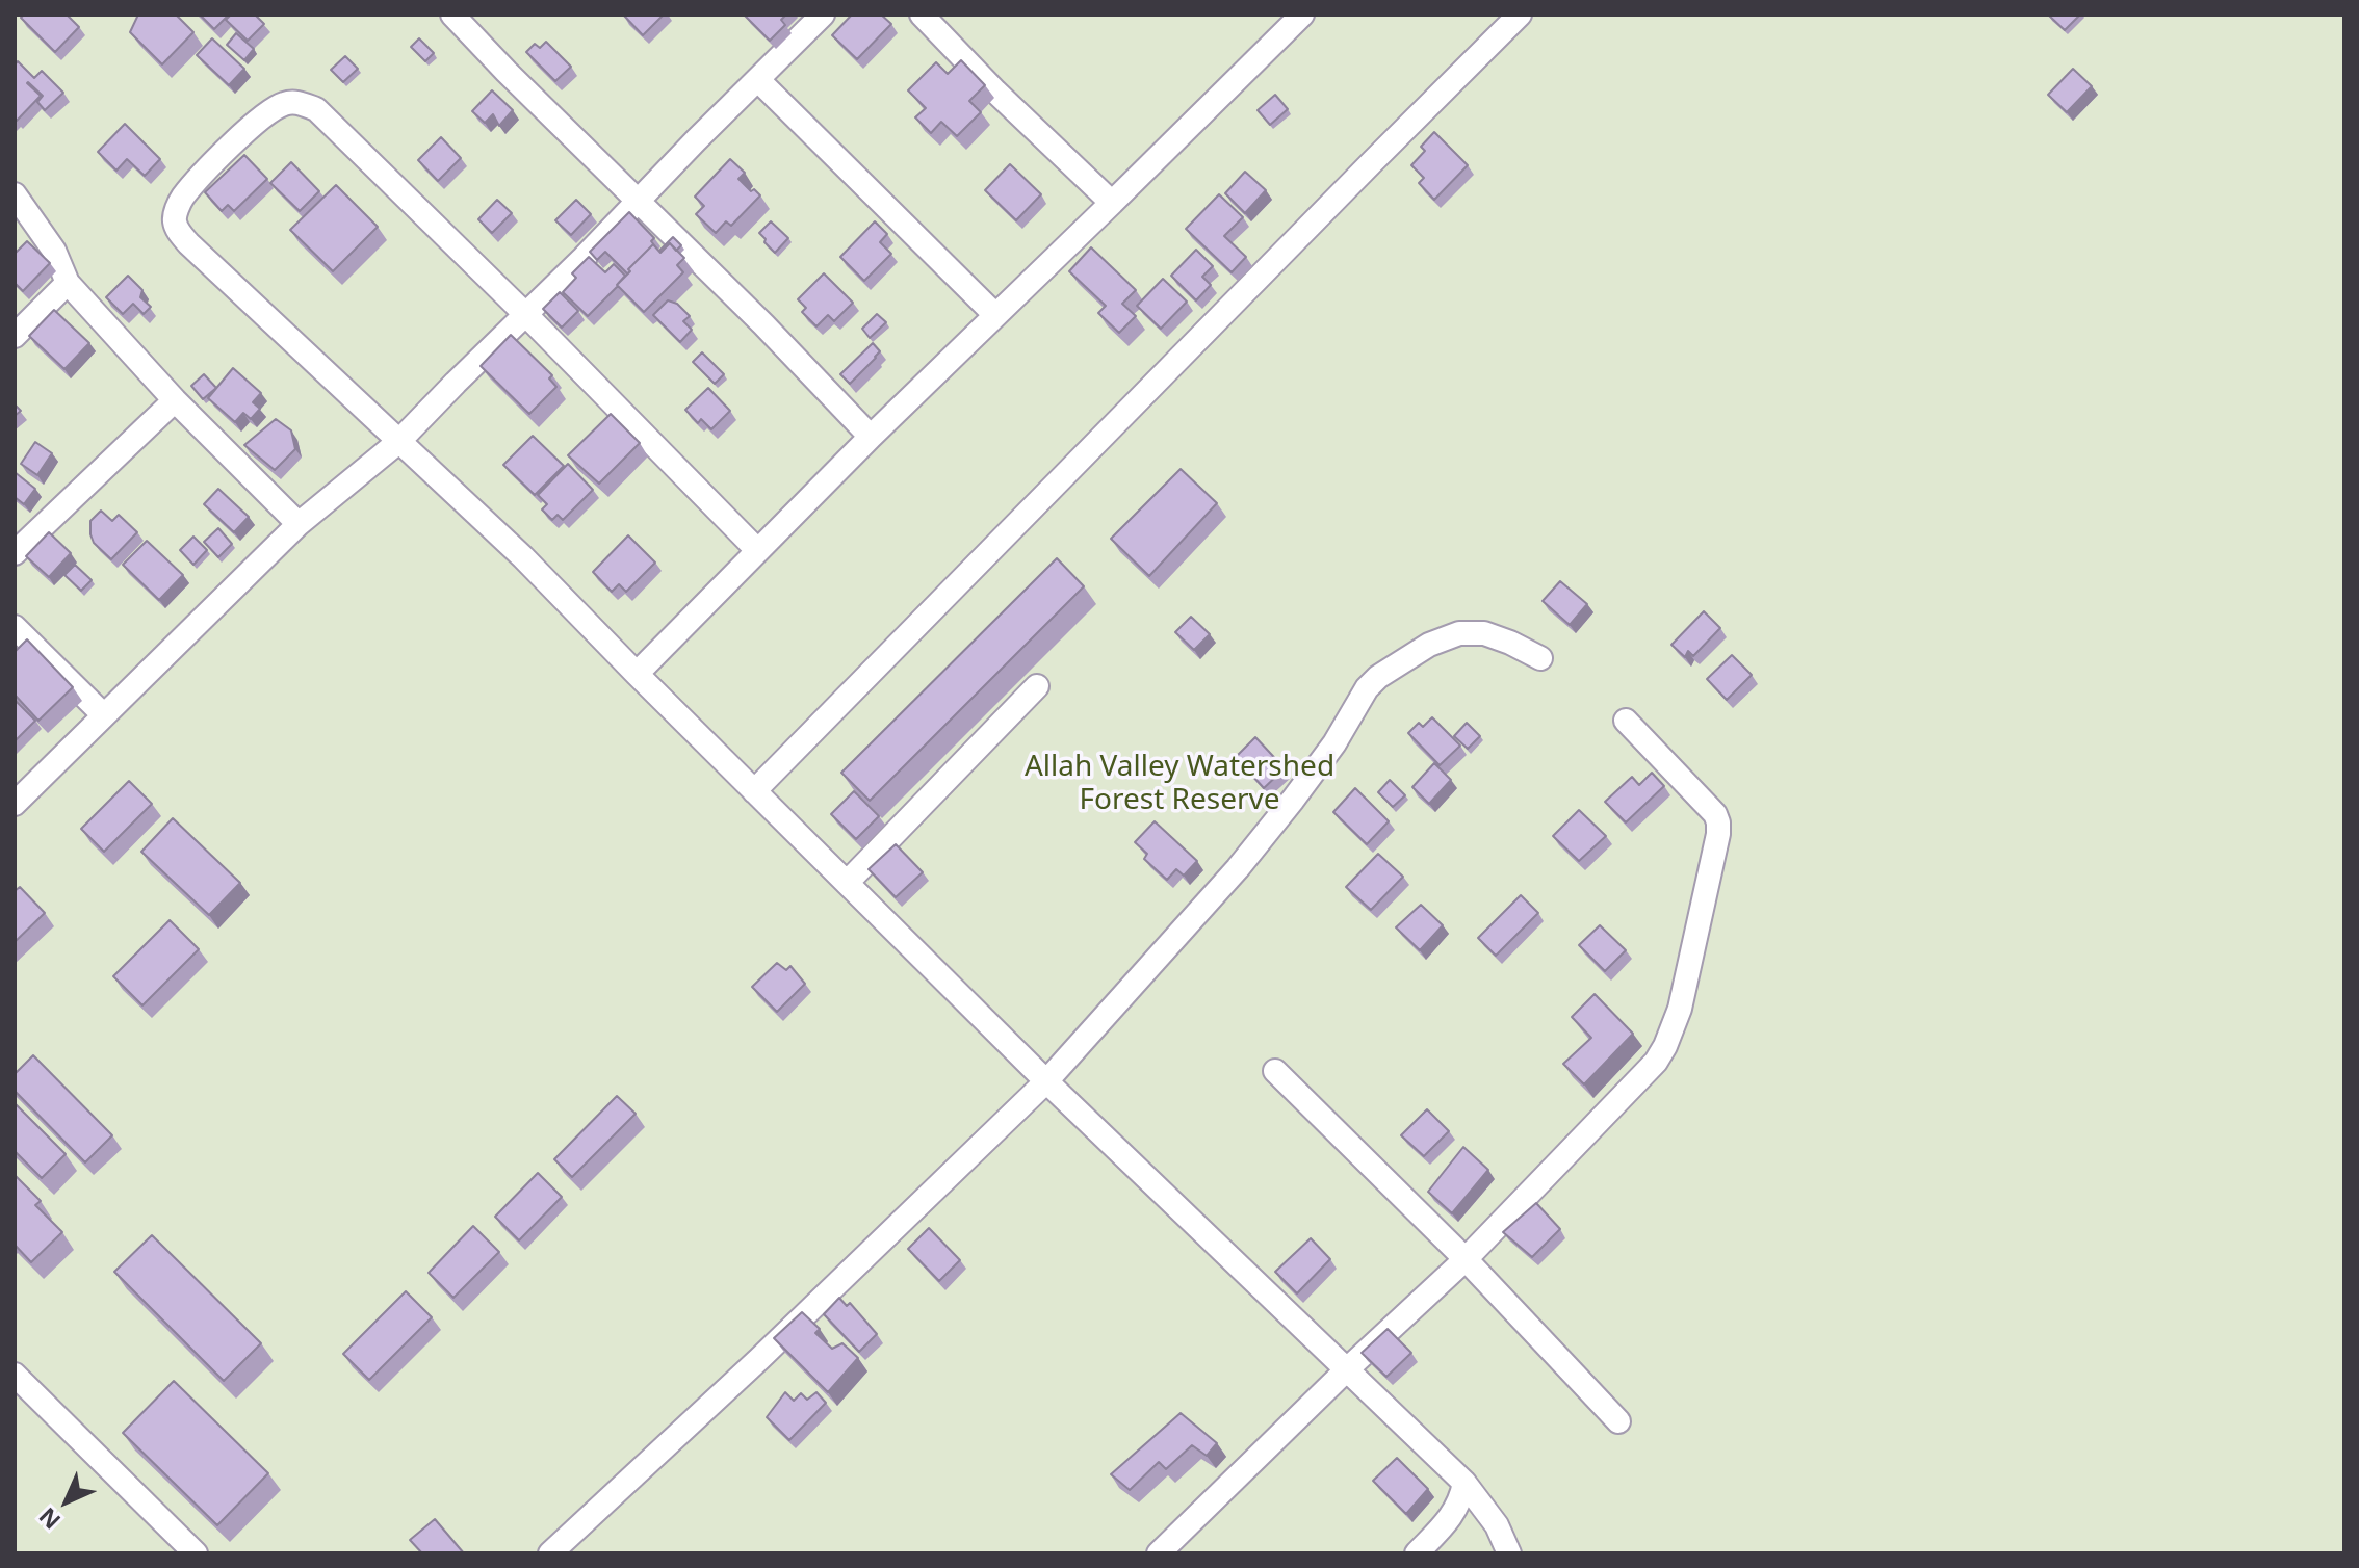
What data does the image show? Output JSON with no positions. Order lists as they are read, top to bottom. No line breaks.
{"parks":["Allah Valley Watershed Forest Reserve"],"north":"bottom left"}
